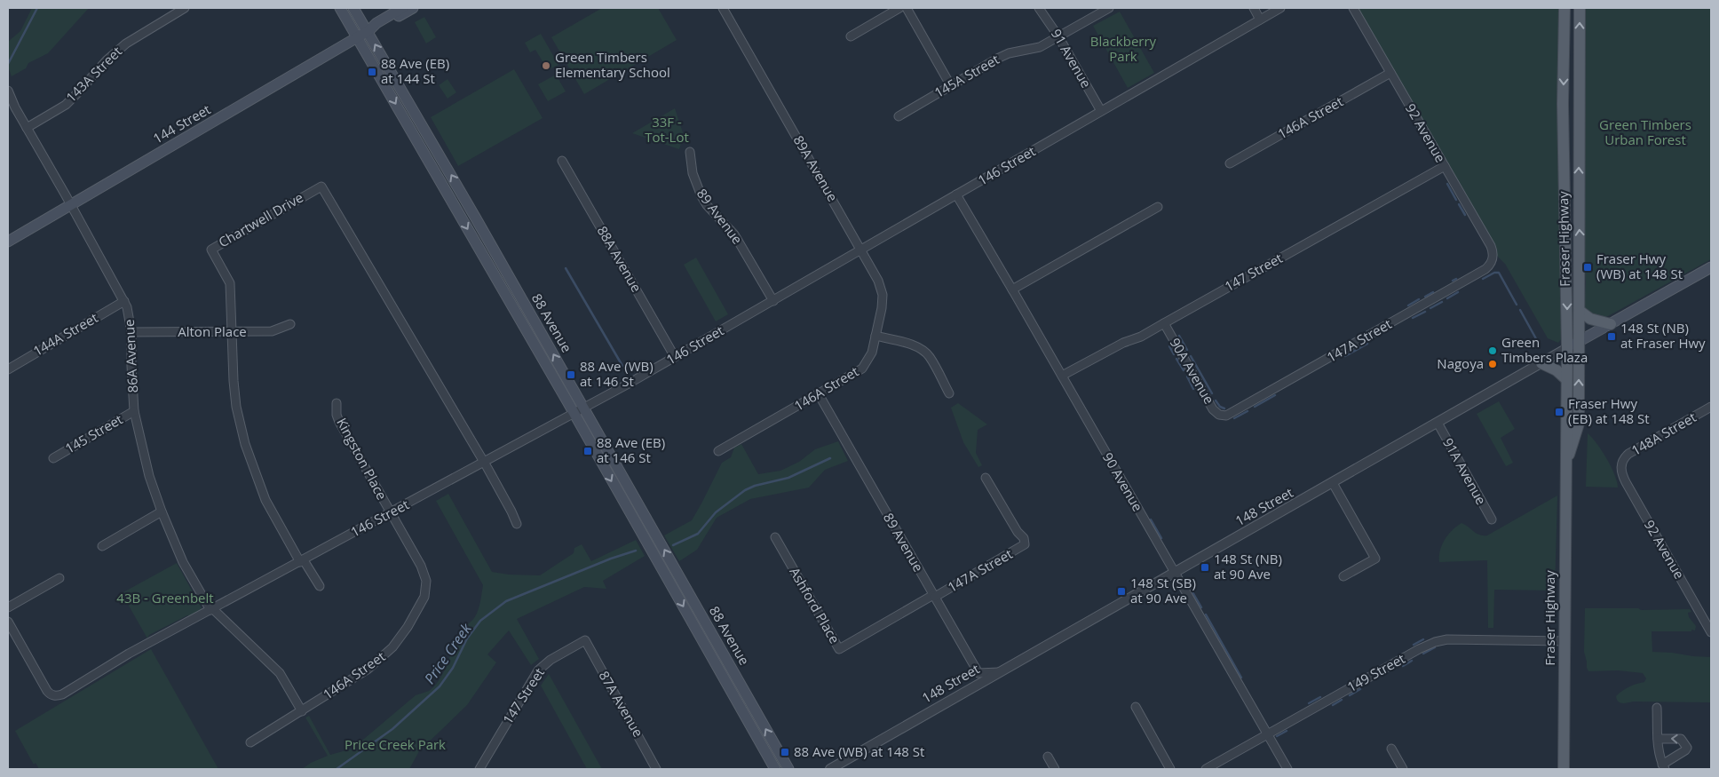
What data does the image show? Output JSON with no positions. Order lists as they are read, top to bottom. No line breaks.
{"streets":{"main road":["144 Street","Fraser Highway","88 Avenue","148 Street"],"street":["91 Avenue","143A Street","145A Street","146A Street","92 Avenue","146 Street","89A Avenue","89 Avenue","Chartwell Drive","88A Avenue","147 Street","Alton Place","144A Street","147A Street","86A Avenue","90A Avenue","145 Street","148A Street","Kingston Place","91A Avenue","90 Avenue","Ashford Place","149 Street","87A Avenue"]},"crossings":[["91 Avenue","145A Street"],["91 Avenue","146 Street"],["143A Street","86A Avenue"],["146A Street","92 Avenue"],["146A Street","89A Avenue"],["146A Street","89 Avenue"],["146A Street","86A Avenue"],["146A Street","Kingston Place"],["144 Street","88 Avenue"],["144 Street","86A Avenue"],["92 Avenue","147 Street"],["92 Avenue","147A Street"],["92 Avenue","148A Street"],["146 Street","89A Avenue"],["146 Street","89 Avenue"],["146 Street","Chartwell Drive"],["146 Street","88A Avenue"],["146 Street","88 Avenue"],["146 Street","86A Avenue"],["146 Street","Kingston Place"],["146 Street","90 Avenue"],["89 Avenue","147A Street"],["89 Avenue","148 Street"],["89 Avenue","Ashford Place"],["Chartwell Drive","Alton Place"],["Fraser Highway","148 Street"],["Fraser Highway","149 Street"],["147 Street","90A Avenue"],["147 Street","90 Avenue"],["147 Street","87A Avenue"],["Alton Place","86A Avenue"],["144A Street","86A Avenue"],["147A Street","90A Avenue"],["147A Street","Ashford Place"],["86A Avenue","145 Street"],["91A Avenue","148 Street"],["90 Avenue","148 Street"],["90 Avenue","149 Street"]],"water":["Price Creek"],"parks":["Blackberry Park","33F - Tot-Lot","Green Timbers Urban Forest","43B - Greenbelt","Price Creek Park"],"places":{"other":["Green Timbers Elementary School","Green Timbers Plaza","Nagoya"],"transit":["88 Ave (EB) at 144 St","Fraser Hwy (WB) at 148 St","148 St (NB) at Fraser Hwy","88 Ave (WB) at 146 St","Fraser Hwy (EB) at 148 St","88 Ave (EB) at 146 St","148 St (NB) at 90 Ave","148 St (SB) at 90 Ave","88 Ave (WB) at 148 St"]}}
